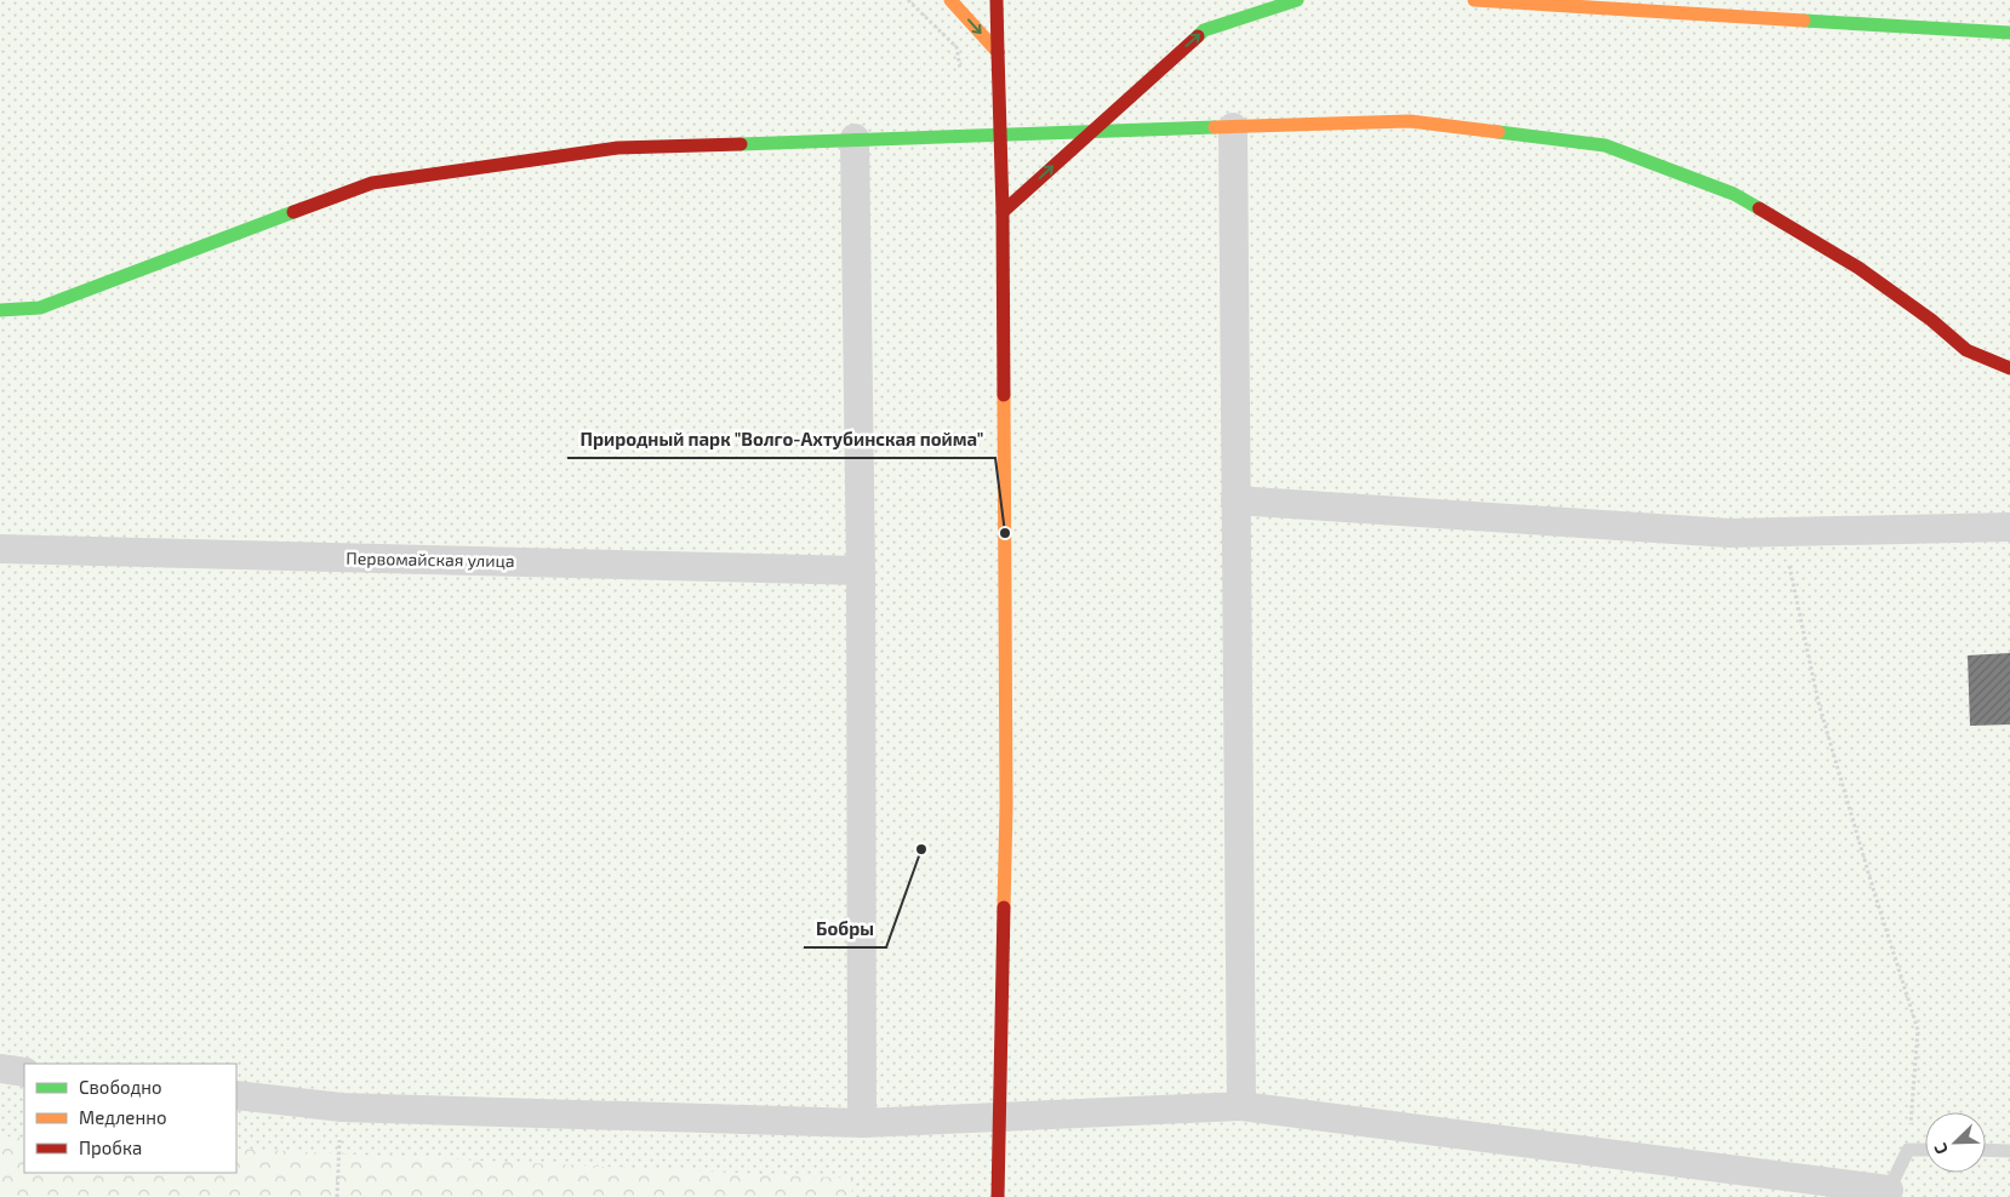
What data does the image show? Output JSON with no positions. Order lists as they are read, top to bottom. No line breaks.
{"streets":{"street":["Первомайская улица"]},"places":["Природный парк \"Волго-Ахтубинская пойма\"","Бобры"],"legend":["Свободно","Медленно","Пробка"],"north":"bottom left"}
